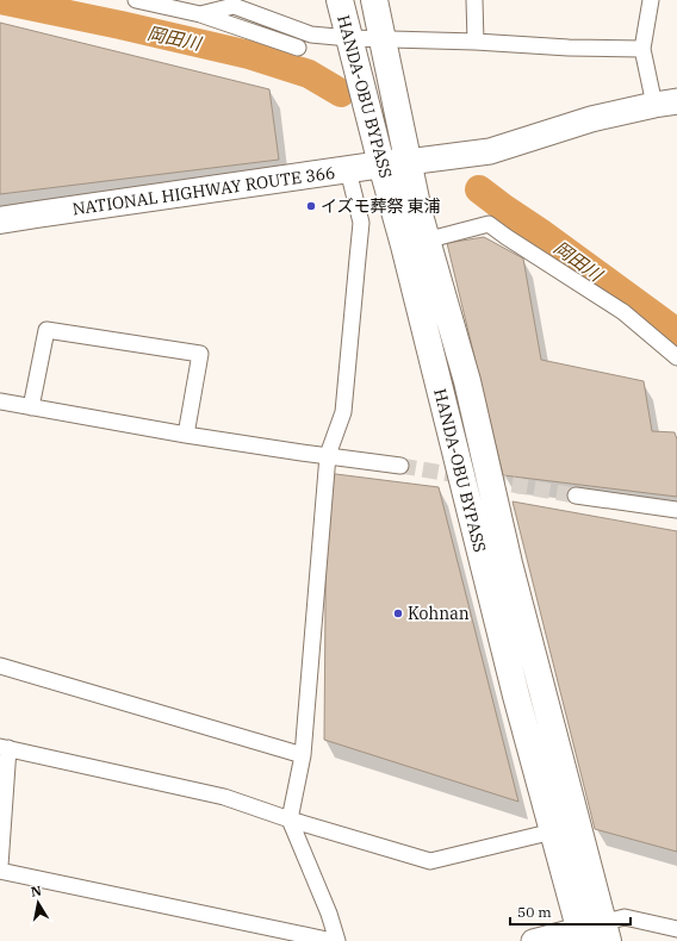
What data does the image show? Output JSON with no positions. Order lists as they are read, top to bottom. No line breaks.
{"streets":{"highway":["HANDA-OBU BYPASS","NATIONAL HIGHWAY ROUTE 366"]},"crossings":[["HANDA-OBU BYPASS","NATIONAL HIGHWAY ROUTE 366"]],"water":["岡田川"],"places":["イズモ葬祭 東浦","Kohnan"],"scale_bar":"50 m","north":"top"}
